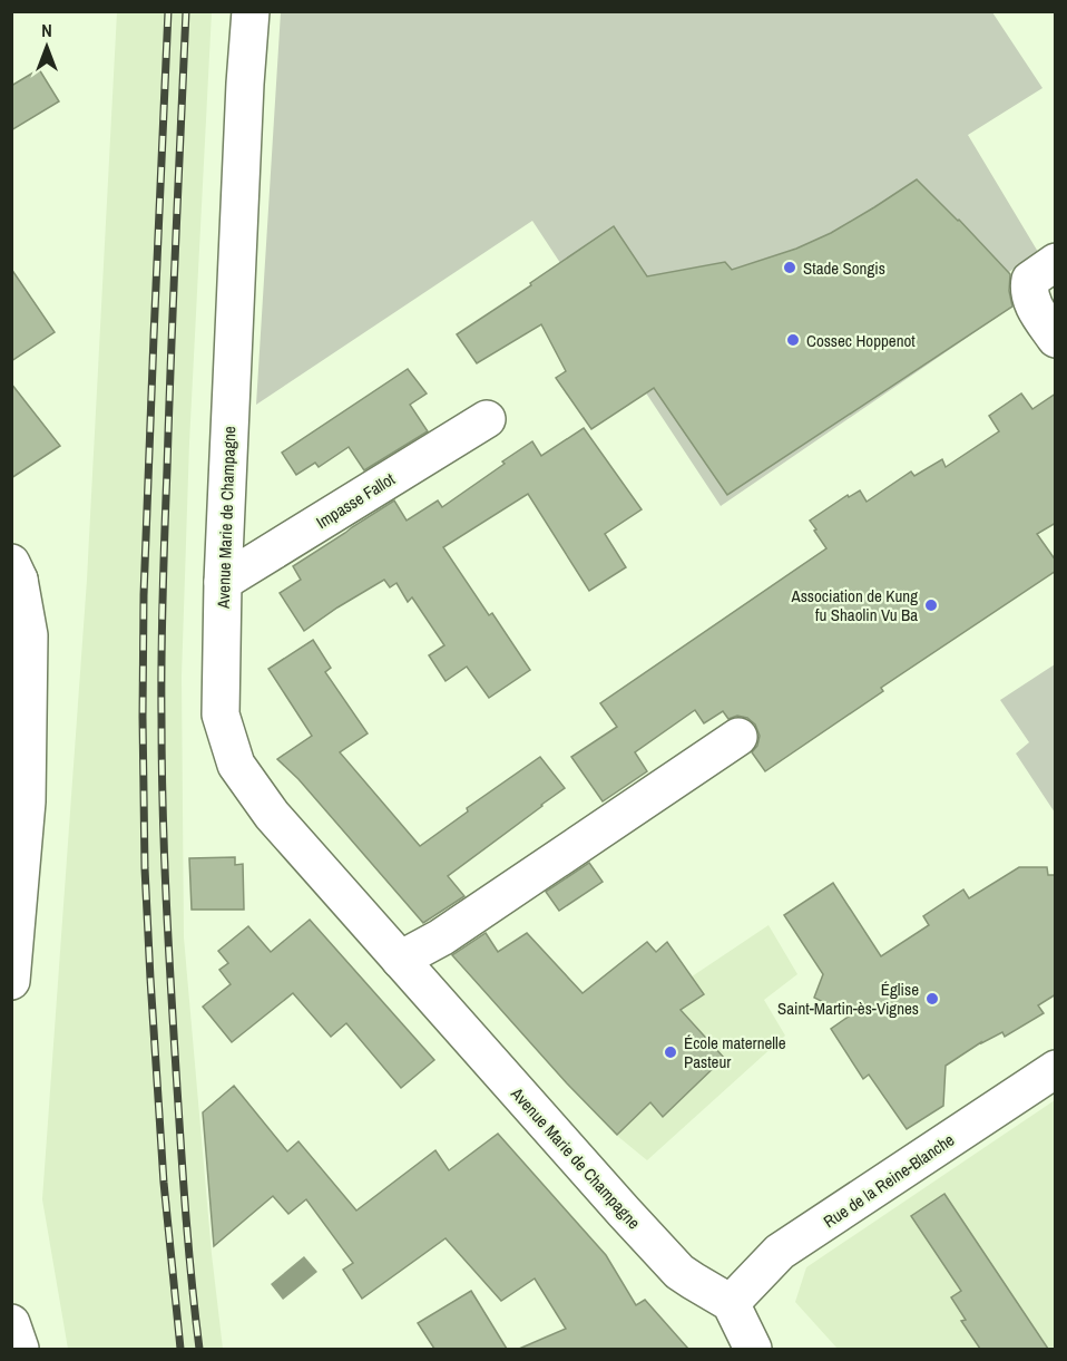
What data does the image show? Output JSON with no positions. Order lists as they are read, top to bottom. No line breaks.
{"streets":{"street":["Impasse Fallot","Avenue Marie de Champagne","Rue de la Reine-Blanche"]},"crossings":[["Impasse Fallot","Avenue Marie de Champagne"],["Avenue Marie de Champagne","Rue de la Reine-Blanche"]],"places":["Stade Songis","Cossec Hoppenot","Association de Kung fu Shaolin Vu Ba","Église Saint-Martin-ès-Vignes","École maternelle Pasteur"],"north":"top"}
